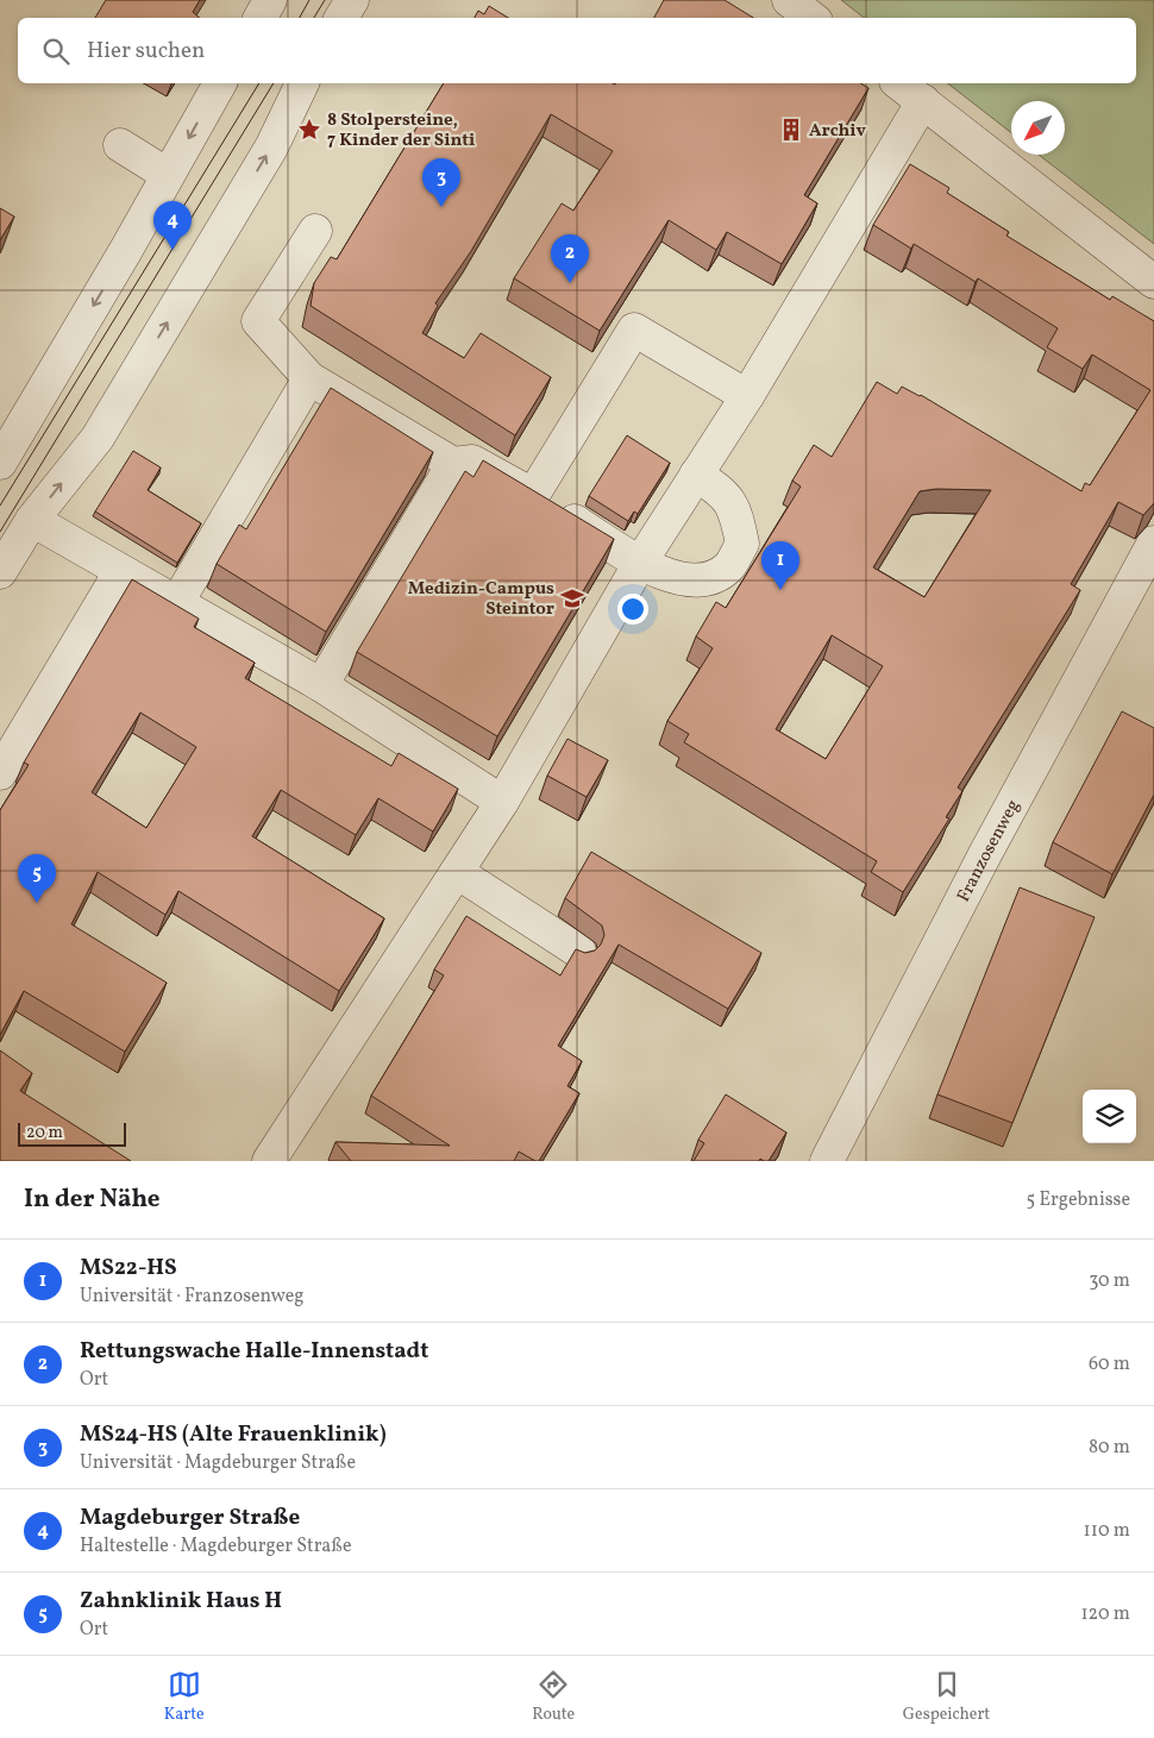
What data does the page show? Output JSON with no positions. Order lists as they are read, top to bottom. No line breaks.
{"streets":{"street":["Franzosenweg"]},"places":{"place":["8 Stolpersteine, 7 Kinder der Sinti"],"building":["Archiv"],"school or university":["Medizin-Campus Steintor"]},"scale_bar":"20 m","north":"bottom left","page":{"search":"Hier suchen","pins":["3","4","2","1","5"],"scale":"20 m","heading":["In der Nähe","5 Ergebnisse"],"list":[{"mark":"1","name":"MS22-HS","note":"Universität · Franzosenweg","value":"30 m"},{"mark":"2","name":"Rettungswache Halle-Innenstadt","note":"Ort","value":"60 m"},{"mark":"3","name":"MS24-HS (Alte Frauenklinik)","note":"Universität · Magdeburger Straße","value":"80 m"},{"mark":"4","name":"Magdeburger Straße","note":"Haltestelle · Magdeburger Straße","value":"110 m"},{"mark":"5","name":"Zahnklinik Haus H","note":"Ort","value":"120 m"}],"nav":["Karte","Route","Gespeichert"]}}
